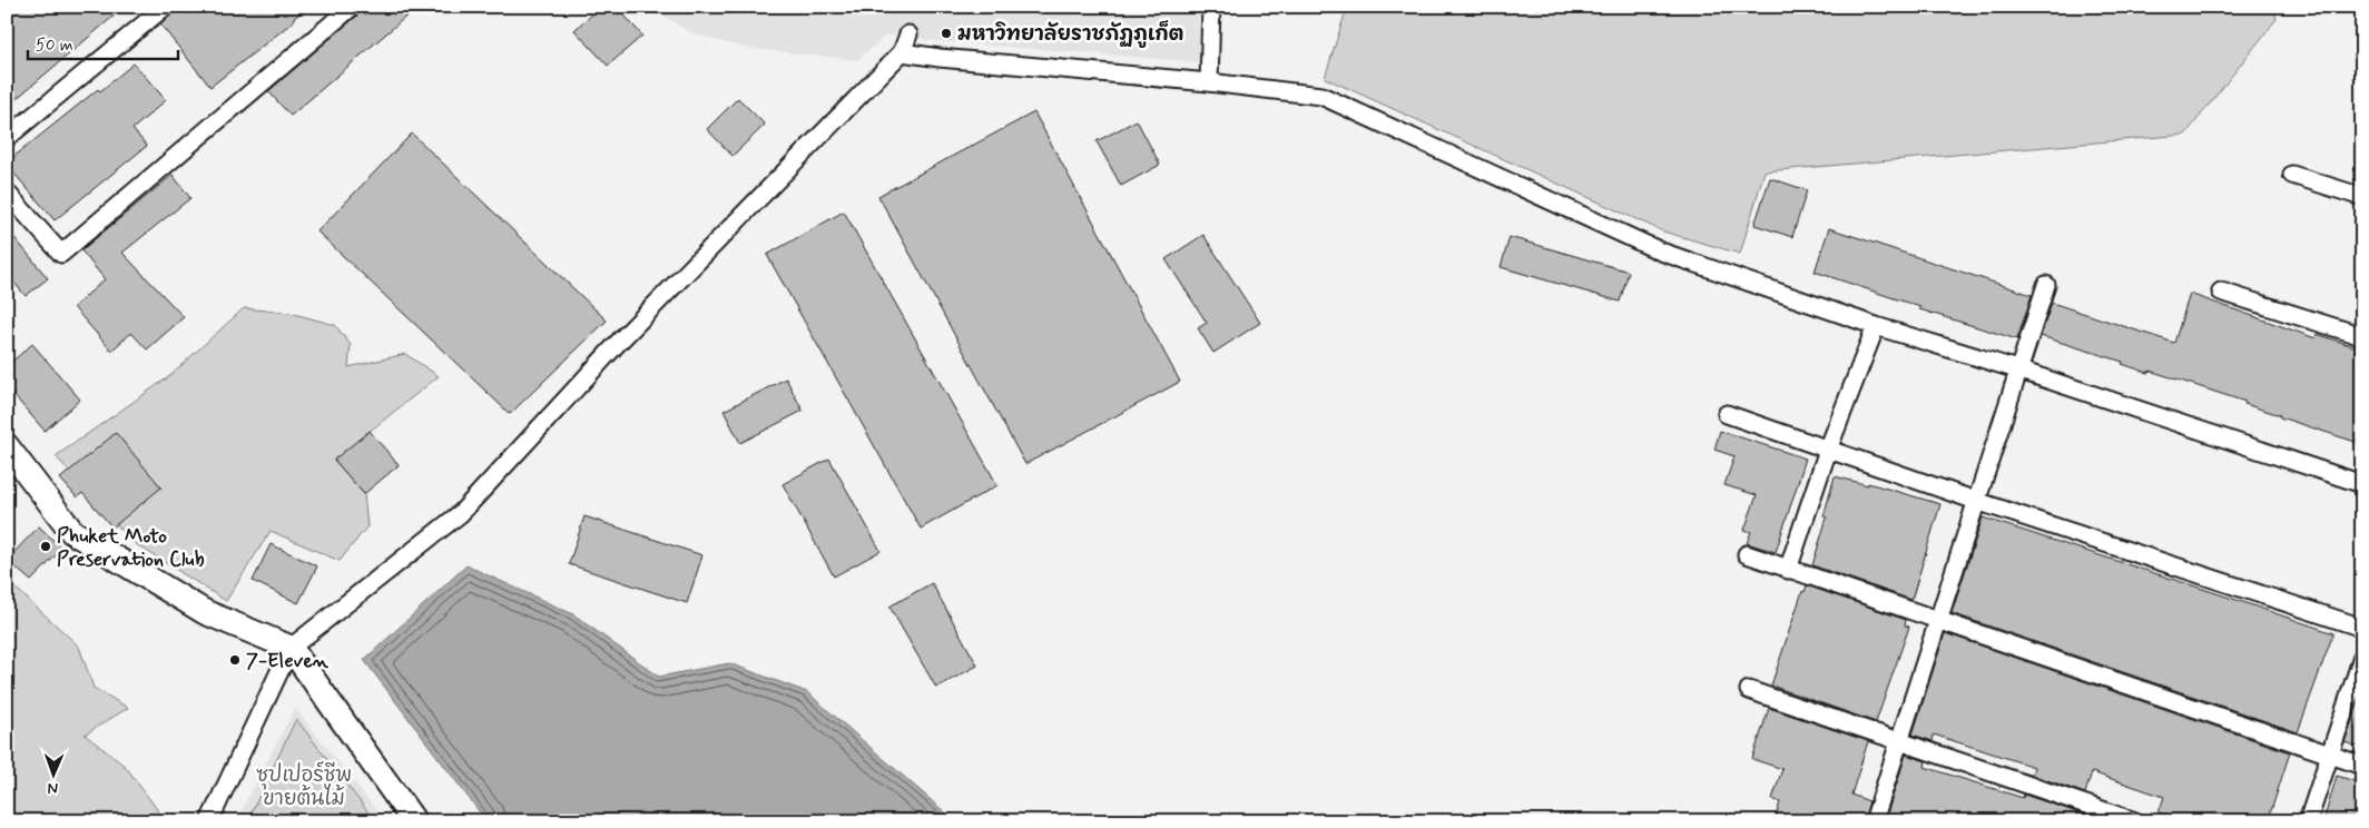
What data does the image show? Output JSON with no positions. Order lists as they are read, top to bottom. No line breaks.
{"parks":["ซุปเปอร์ชีพ ขายต้นไม้"],"places":["มหาวิทยาลัยราชภัฏภูเก็ต","Phuket Moto Preservation Club","7-Eleven"],"scale_bar":"50 m","north":"bottom"}
